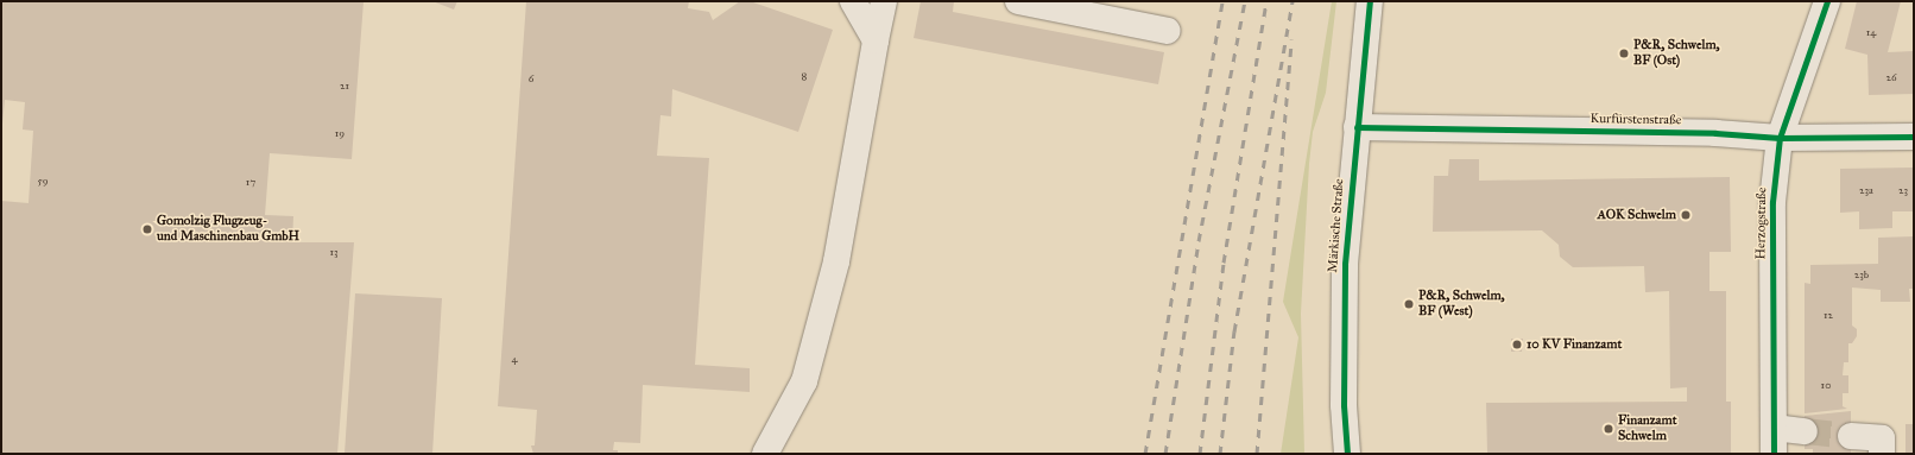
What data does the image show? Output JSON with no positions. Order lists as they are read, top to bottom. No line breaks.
{"streets":{"street":["Kurfürstenstraße","Herzogstraße","Märkische Straße"]},"crossings":[["Kurfürstenstraße","Herzogstraße"],["Kurfürstenstraße","Märkische Straße"]],"places":["P&R, Schwelm, BF (Ost)","AOK Schwelm","Gomolzig Flugzeug- und Maschinenbau GmbH","P&R, Schwelm, BF (West)","10 KV Finanzamt","Finanzamt Schwelm"],"house_numbers":["14","8","26","6","21","19","59","17","23a","23","13","23b","12","4","10"]}
